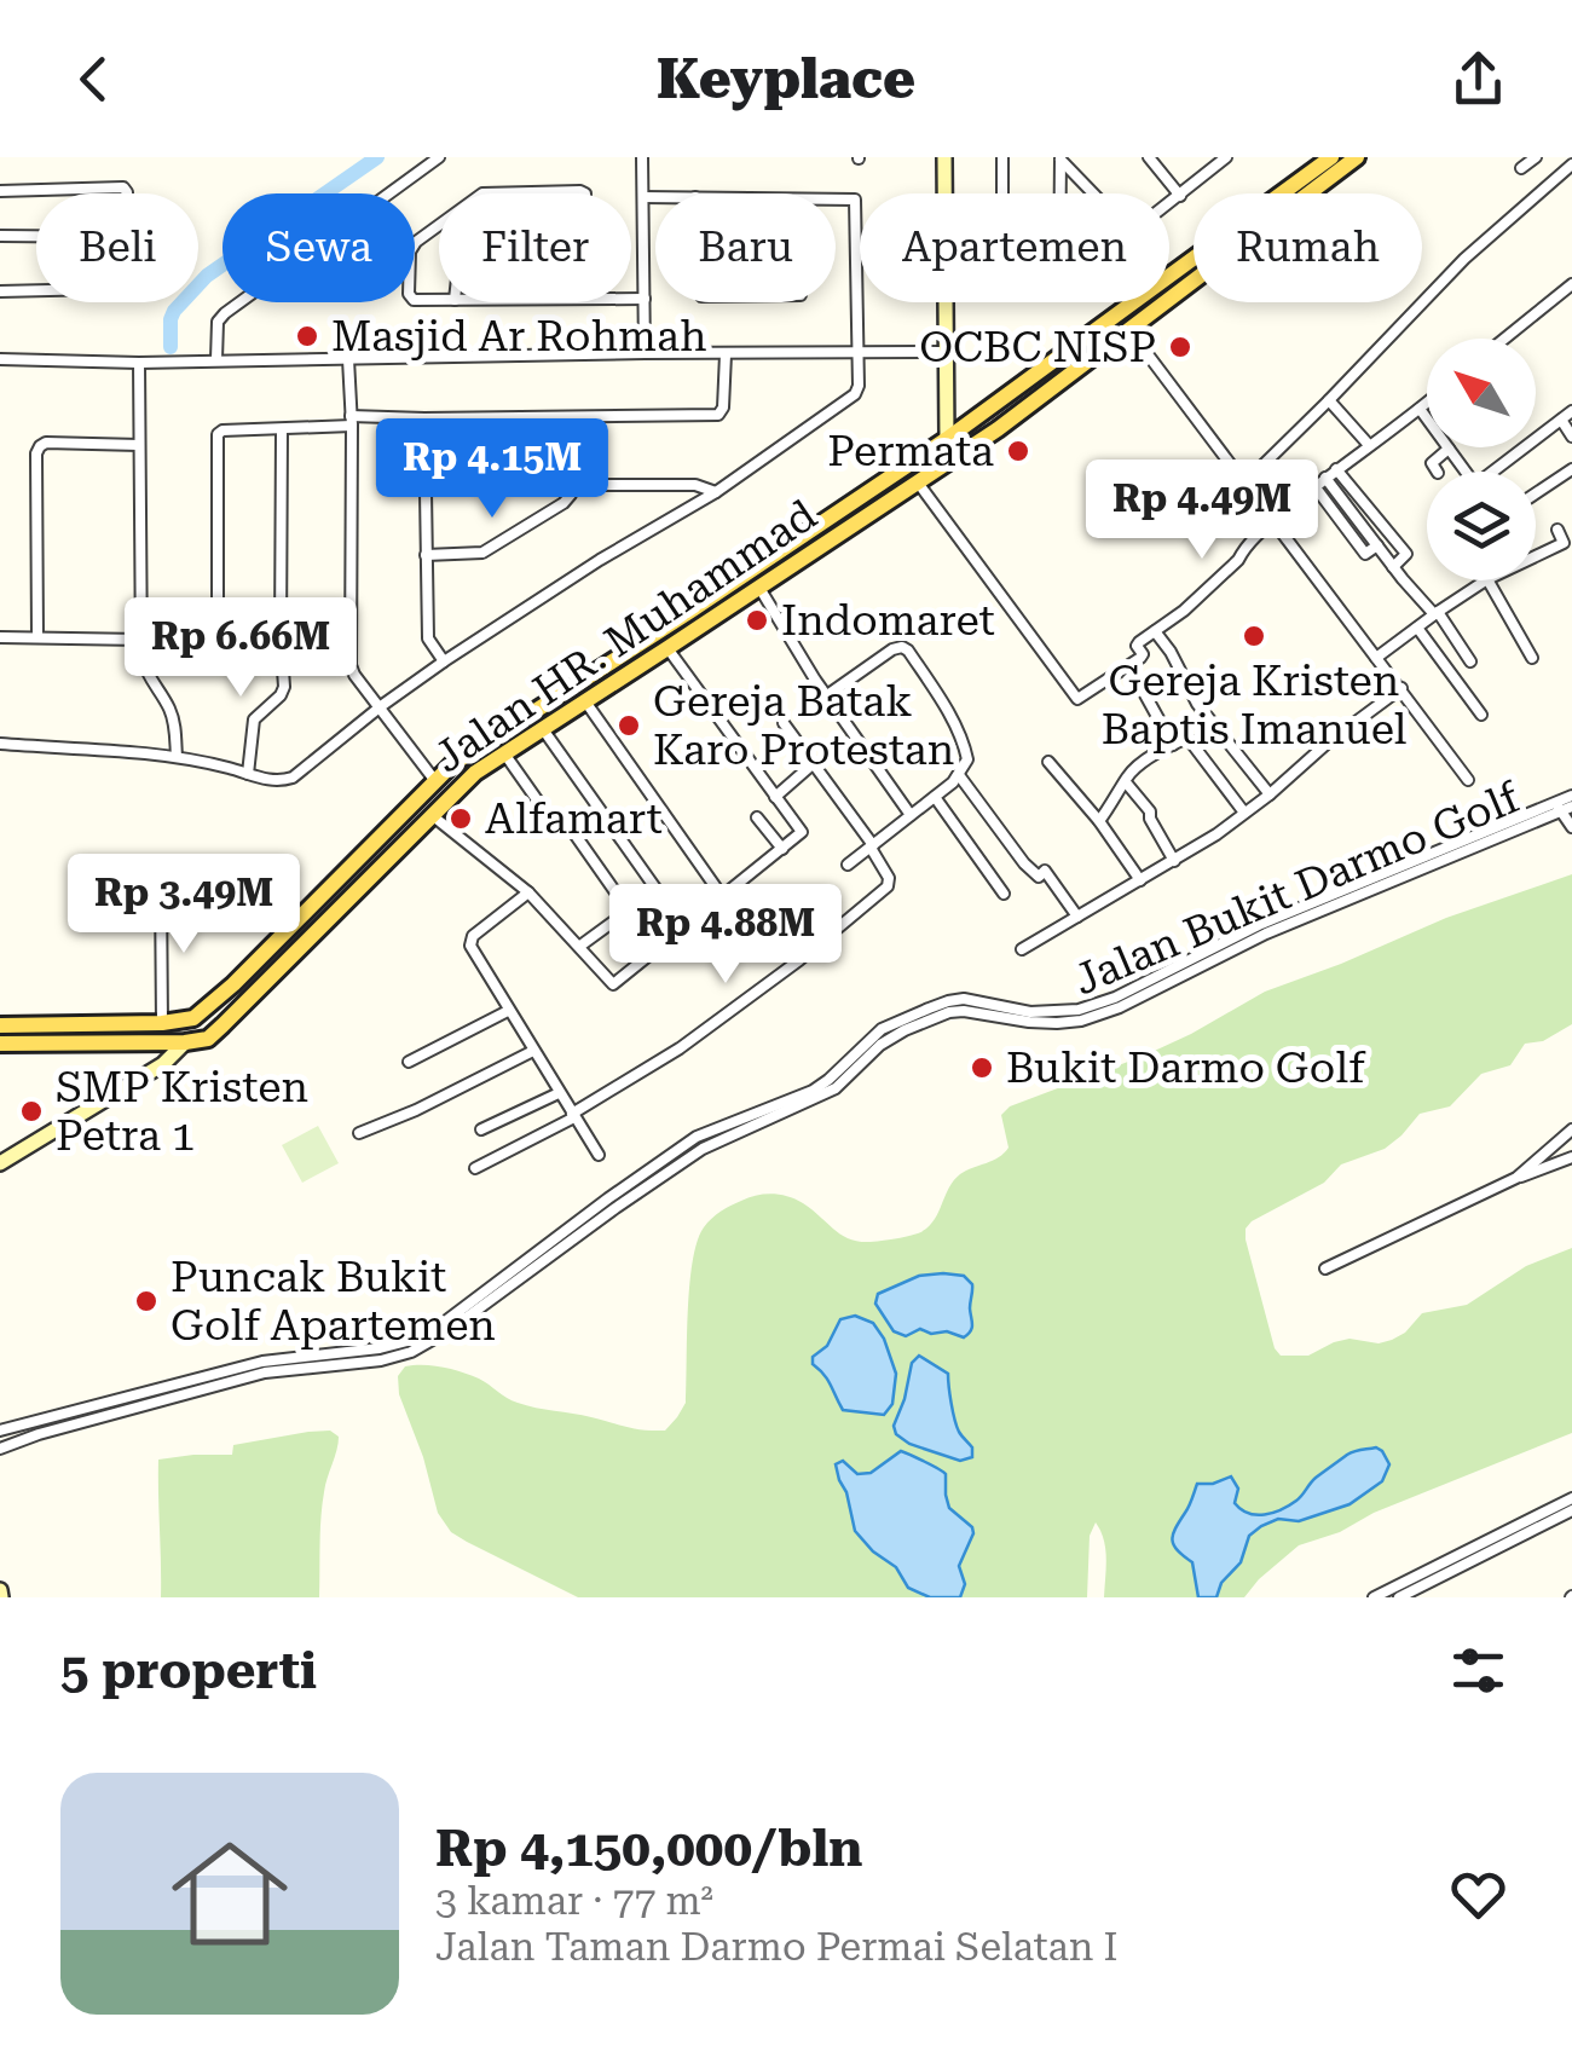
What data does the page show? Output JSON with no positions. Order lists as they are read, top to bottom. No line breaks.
{"streets":{"main road":["Jalan HR. Muhammad"],"street":["Jalan Bukit Darmo Golf"]},"places":["Masjid Ar Rohmah","OCBC NISP","Permata","Indomaret","Gereja Kristen Baptis Imanuel","Gereja Batak Karo Protestan","Alfamart","Bukit Darmo Golf","SMP Kristen Petra 1","Puncak Bukit Golf Apartemen"],"north":"top left","page":{"header":"Keyplace","chip":["Beli","Sewa","Filter","Baru","Apartemen","Rumah"],"price":["Rp 4.15M","Rp 4.49M","Rp 6.66M","Rp 3.49M","Rp 4.88M"],"heading":"5 properti","list":[{"name":"Rp 4,150,000/bln","note":"3 kamar · 77 m² · Jalan Taman Darmo Permai Selatan I"}]}}
